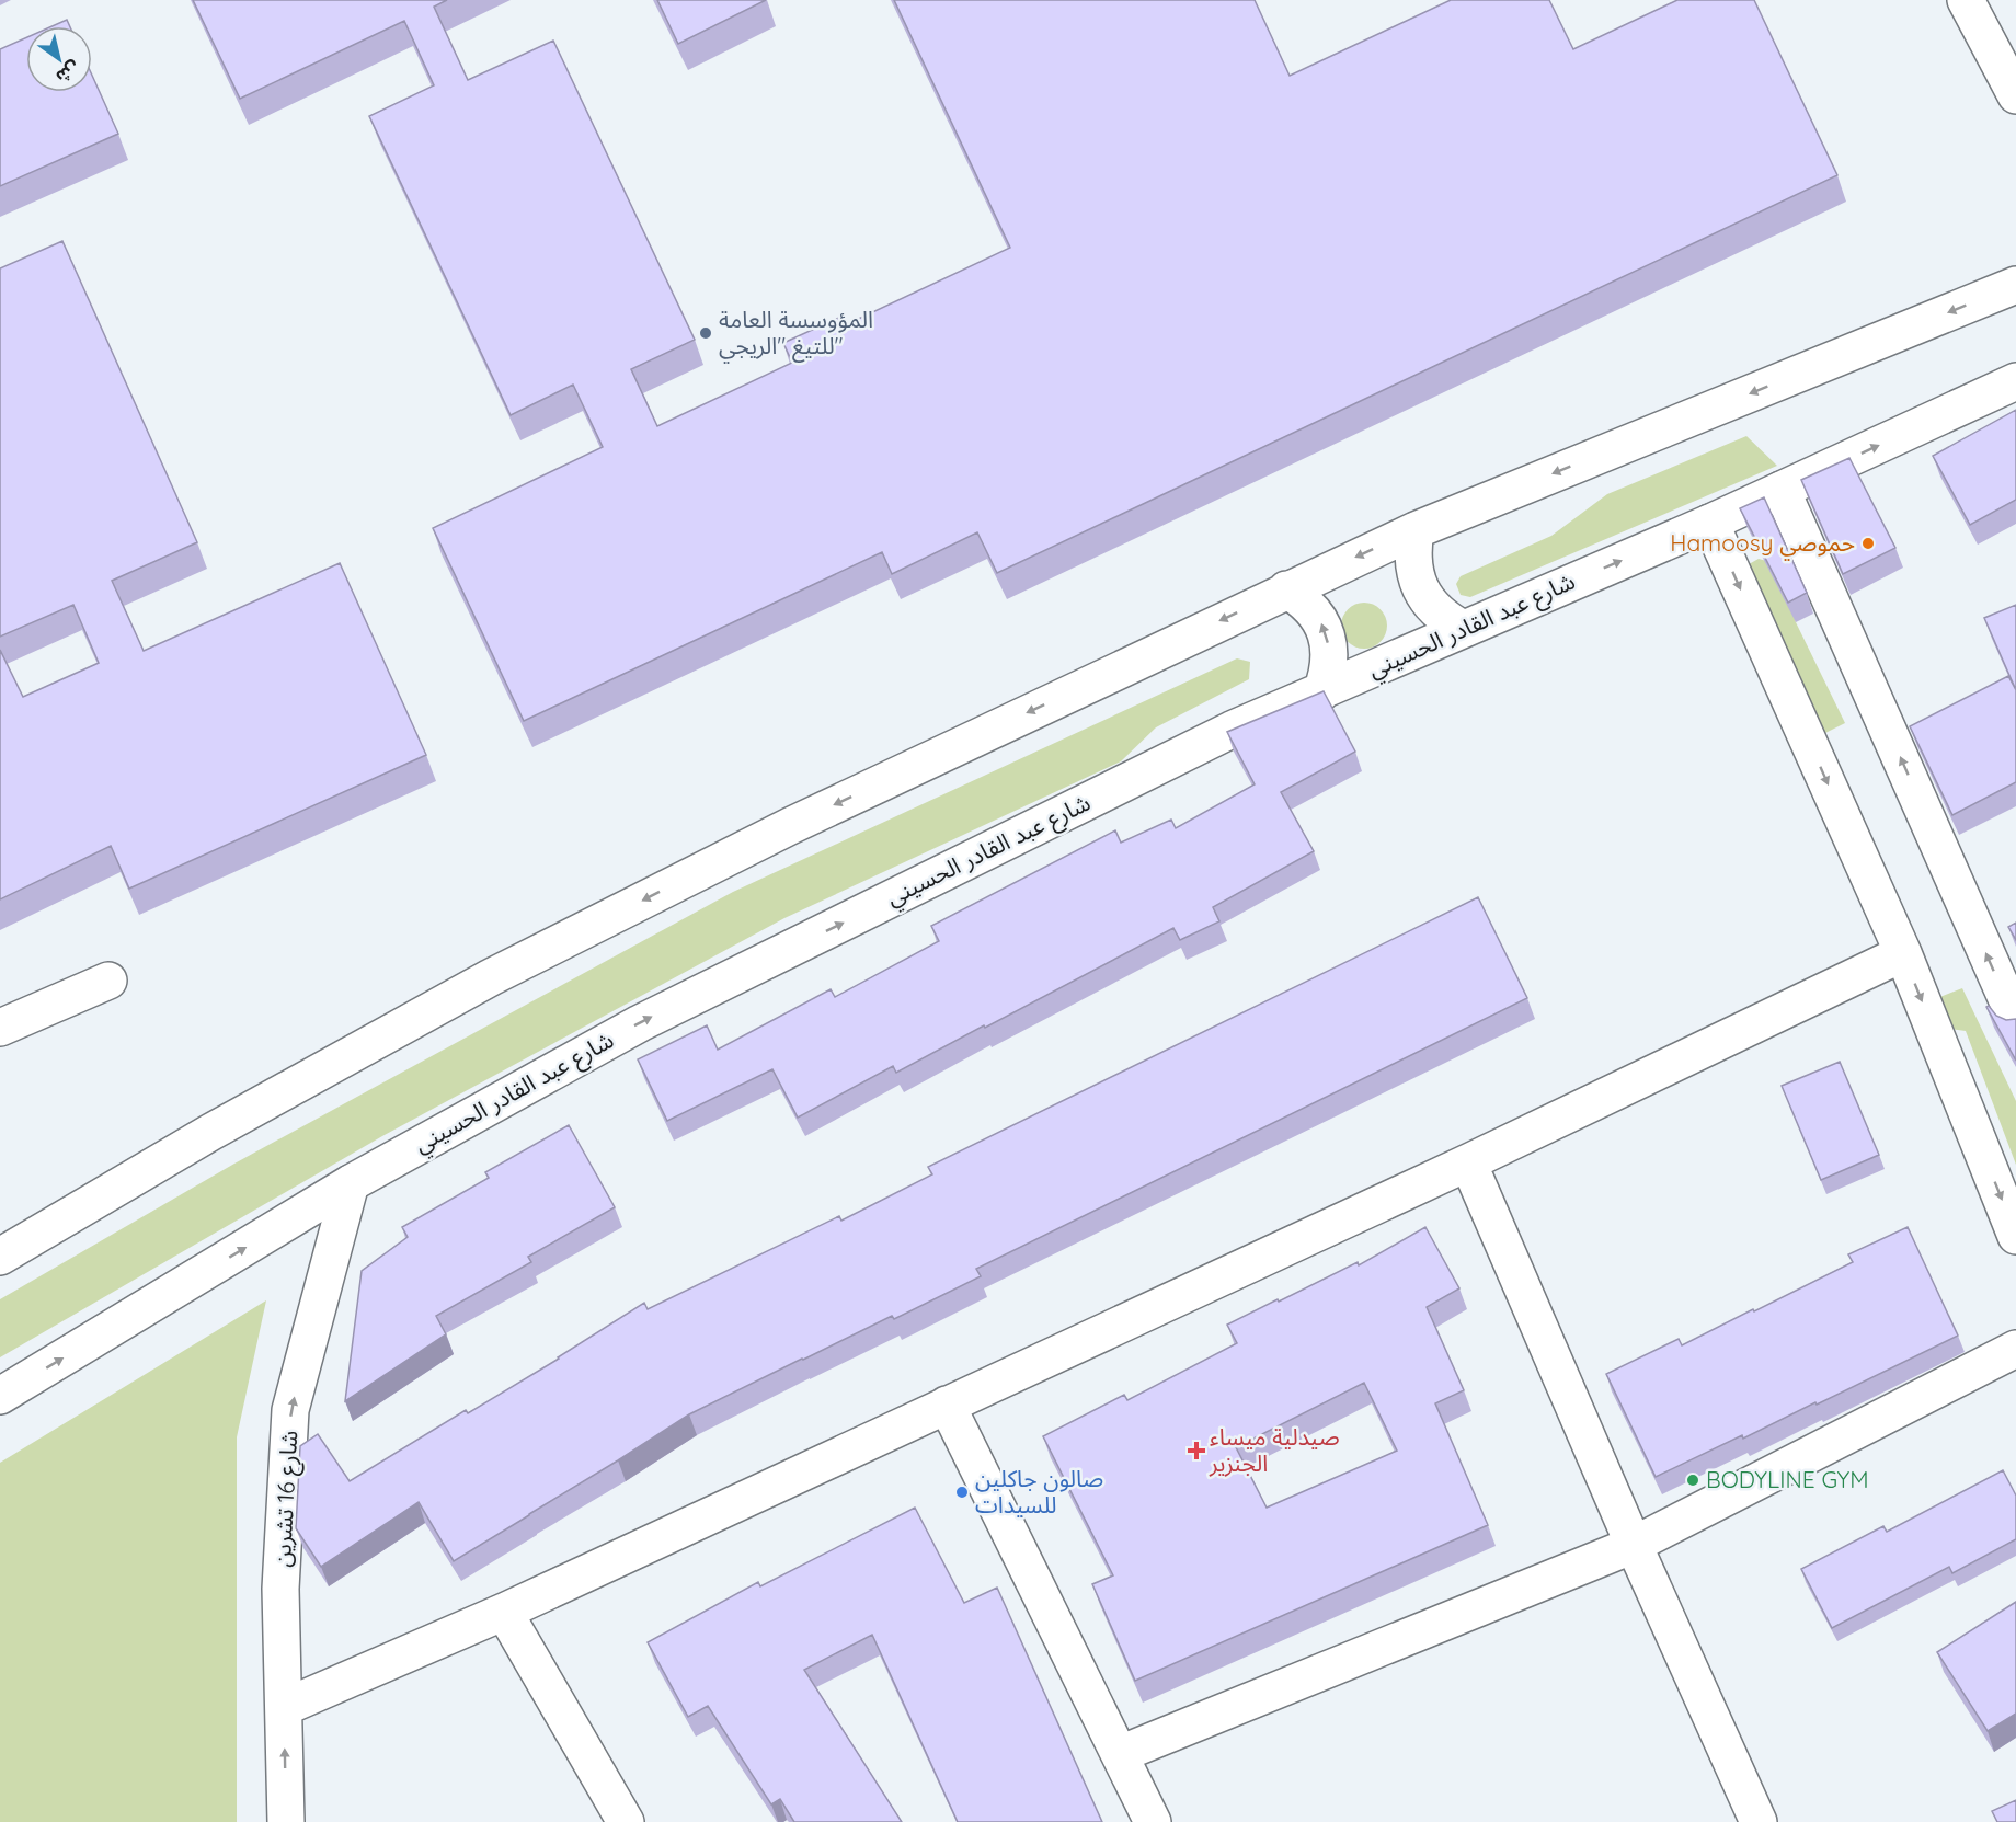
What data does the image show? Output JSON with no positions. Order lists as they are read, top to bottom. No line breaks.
{"streets":{"street":["شارع عبد القادر الحسيني","شارع 16 تشرين"]},"crossings":[["شارع عبد القادر الحسيني","شارع 16 تشرين"]],"one_way":["شارع 16 تشرين"],"places":{"other":["المؤوسسة العامة للتيغ \"الريجي\"","Hamoosy حموصي","BODYLINE GYM","صالون جاكلين للسيدات"],"health":["صيدلية ميساء الجنزير"]},"north":"bottom right"}
